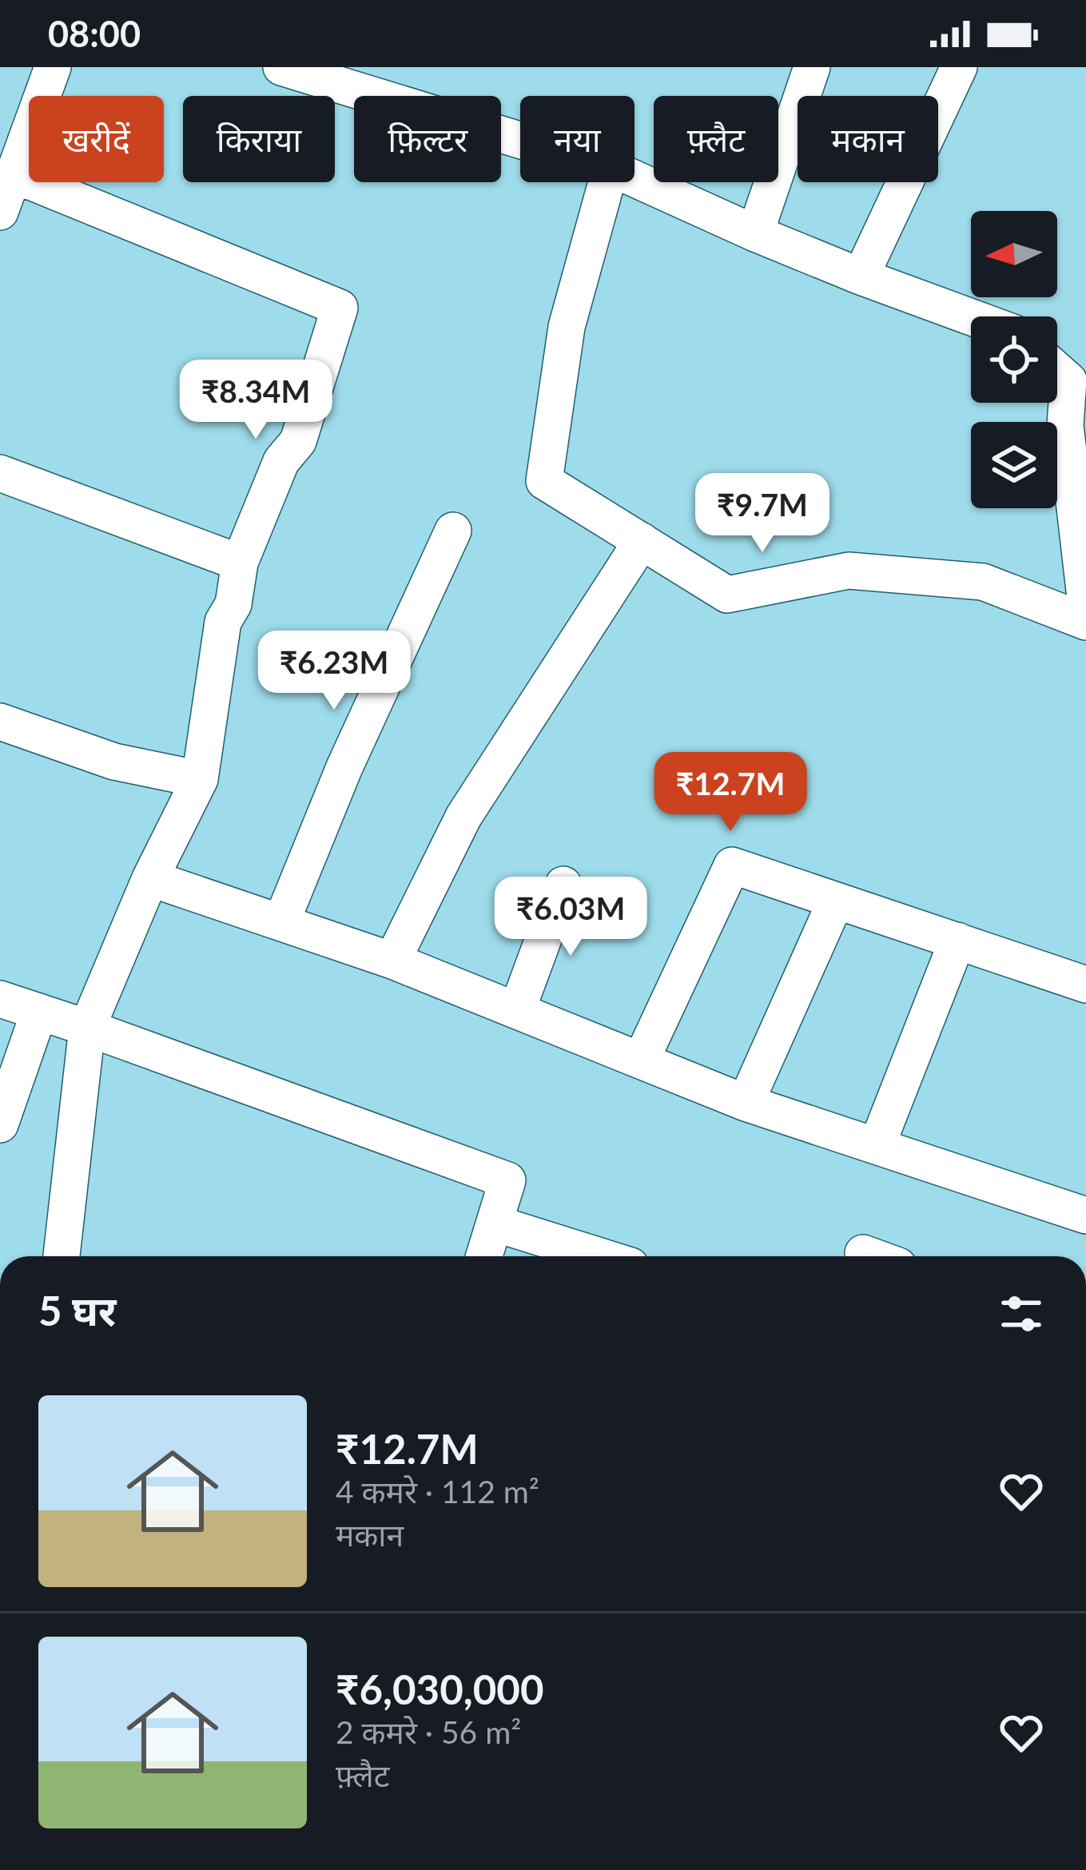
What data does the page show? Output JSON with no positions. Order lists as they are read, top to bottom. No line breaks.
{"north":"left","page":{"status":"08:00","chip":["खरीदें","किराया","फ़िल्टर","नया","फ़्लैट","मकान"],"price":["₹8.34M","₹9.7M","₹6.23M","₹12.7M","₹6.03M"],"heading":"5 घर","list":[{"name":"₹12.7M","note":"4 कमरे · 112 m² · मकान"},{"name":"₹6,030,000","note":"2 कमरे · 56 m² · फ़्लैट"}]}}
